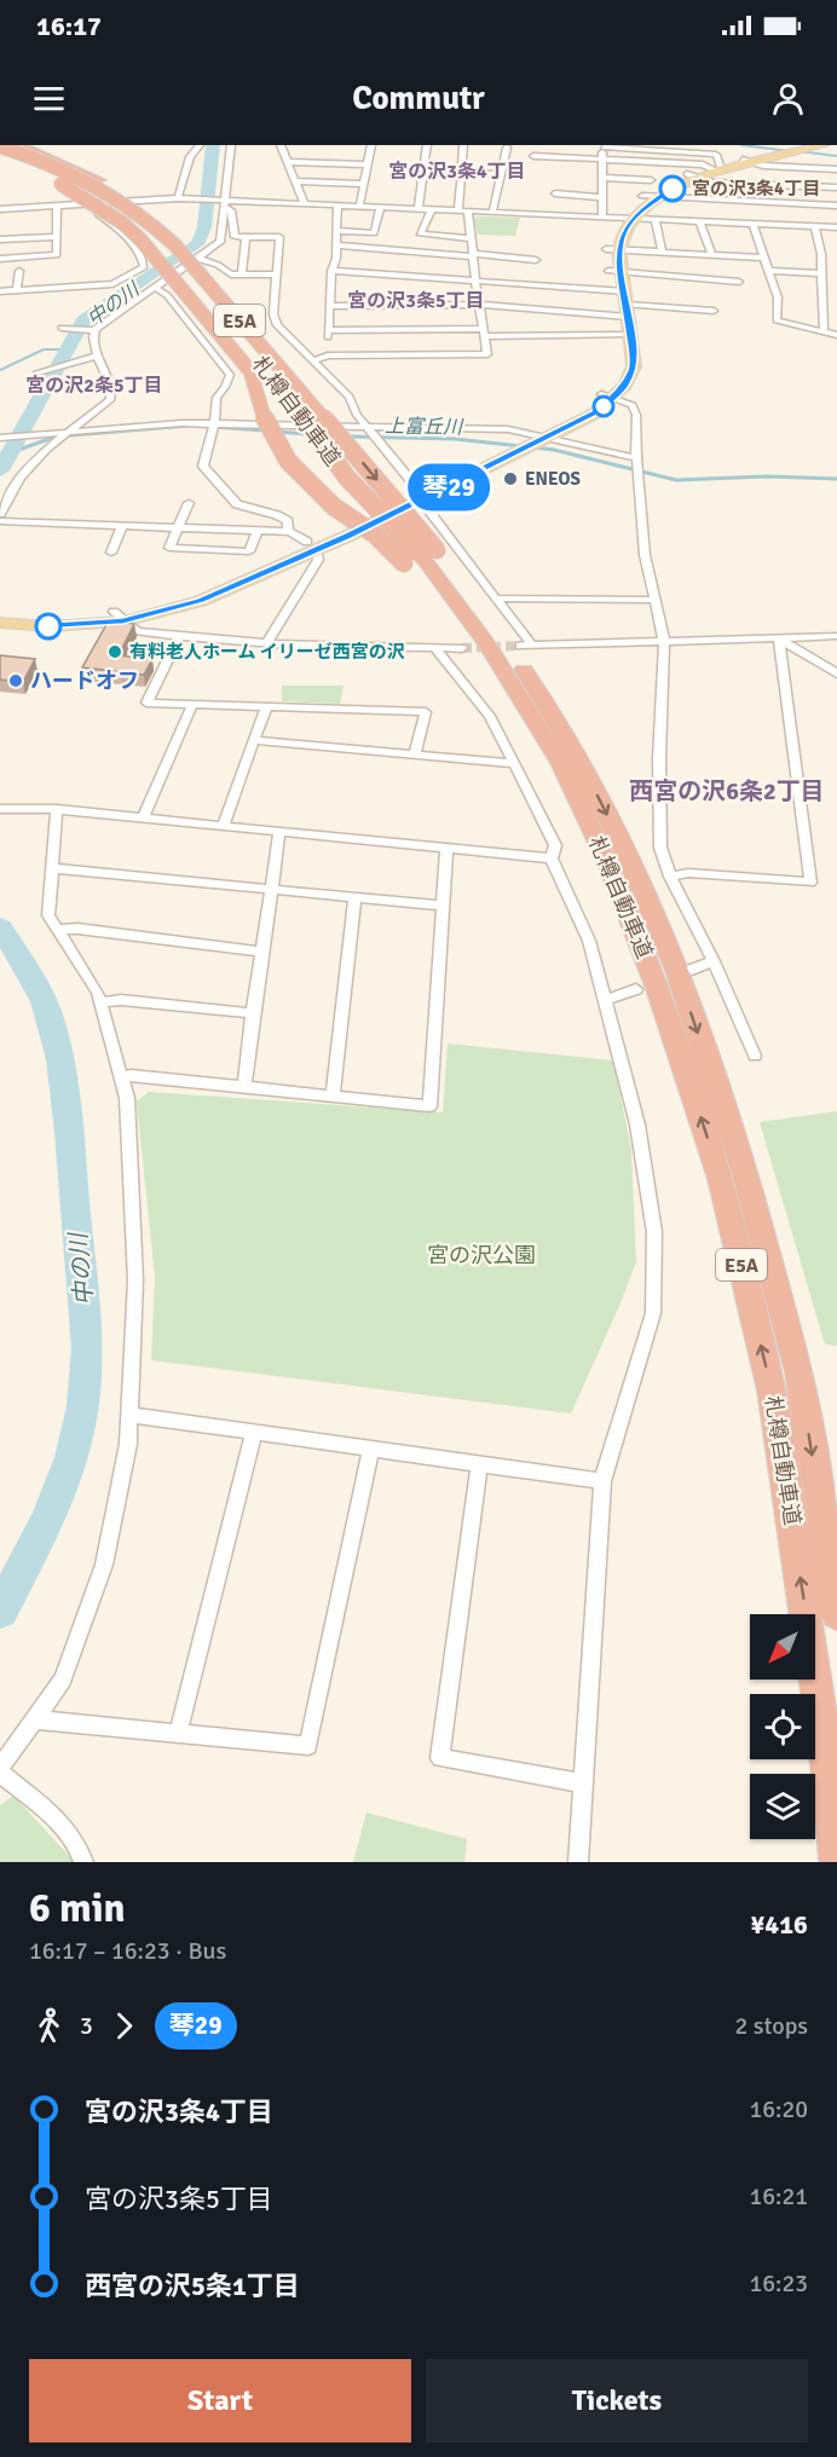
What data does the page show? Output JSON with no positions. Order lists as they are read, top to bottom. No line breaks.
{"streets":{"highway":["E5A","札樽自動車道"]},"districts":["宮の沢3条4丁目","宮の沢3条5丁目","宮の沢2条5丁目","西宮の沢6条2丁目"],"water":["中の川","上富丘川"],"parks":["宮の沢公園"],"places":["宮の沢3条4丁目","ENEOS","有料老人ホーム イリーゼ西宮の沢","ハードオフ"],"lines":["bus line 琴29"],"north":"bottom left","page":{"status":"16:17","header":"Commutr","on_map":"琴29","heading":["6 min","16:17 – 16:23 · Bus","¥416"],"legs":["3","琴29","2 stops"],"list":[{"name":"宮の沢3条4丁目","value":"16:20"},{"name":"宮の沢3条5丁目","value":"16:21"},{"name":"西宮の沢5条1丁目","value":"16:23"}],"buttons":["Start","Tickets"]}}
